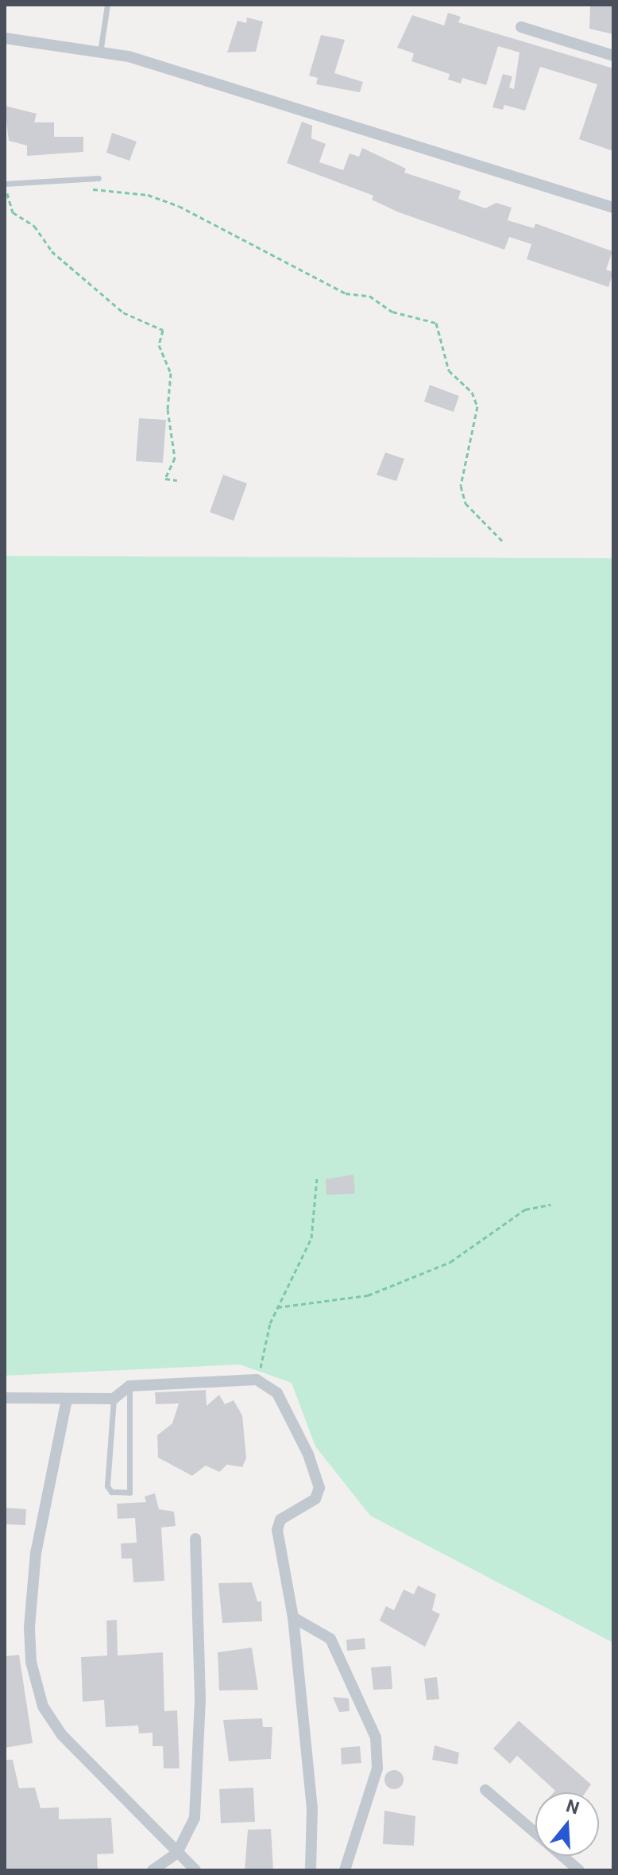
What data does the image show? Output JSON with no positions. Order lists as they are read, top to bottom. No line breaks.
{"north":"top"}
